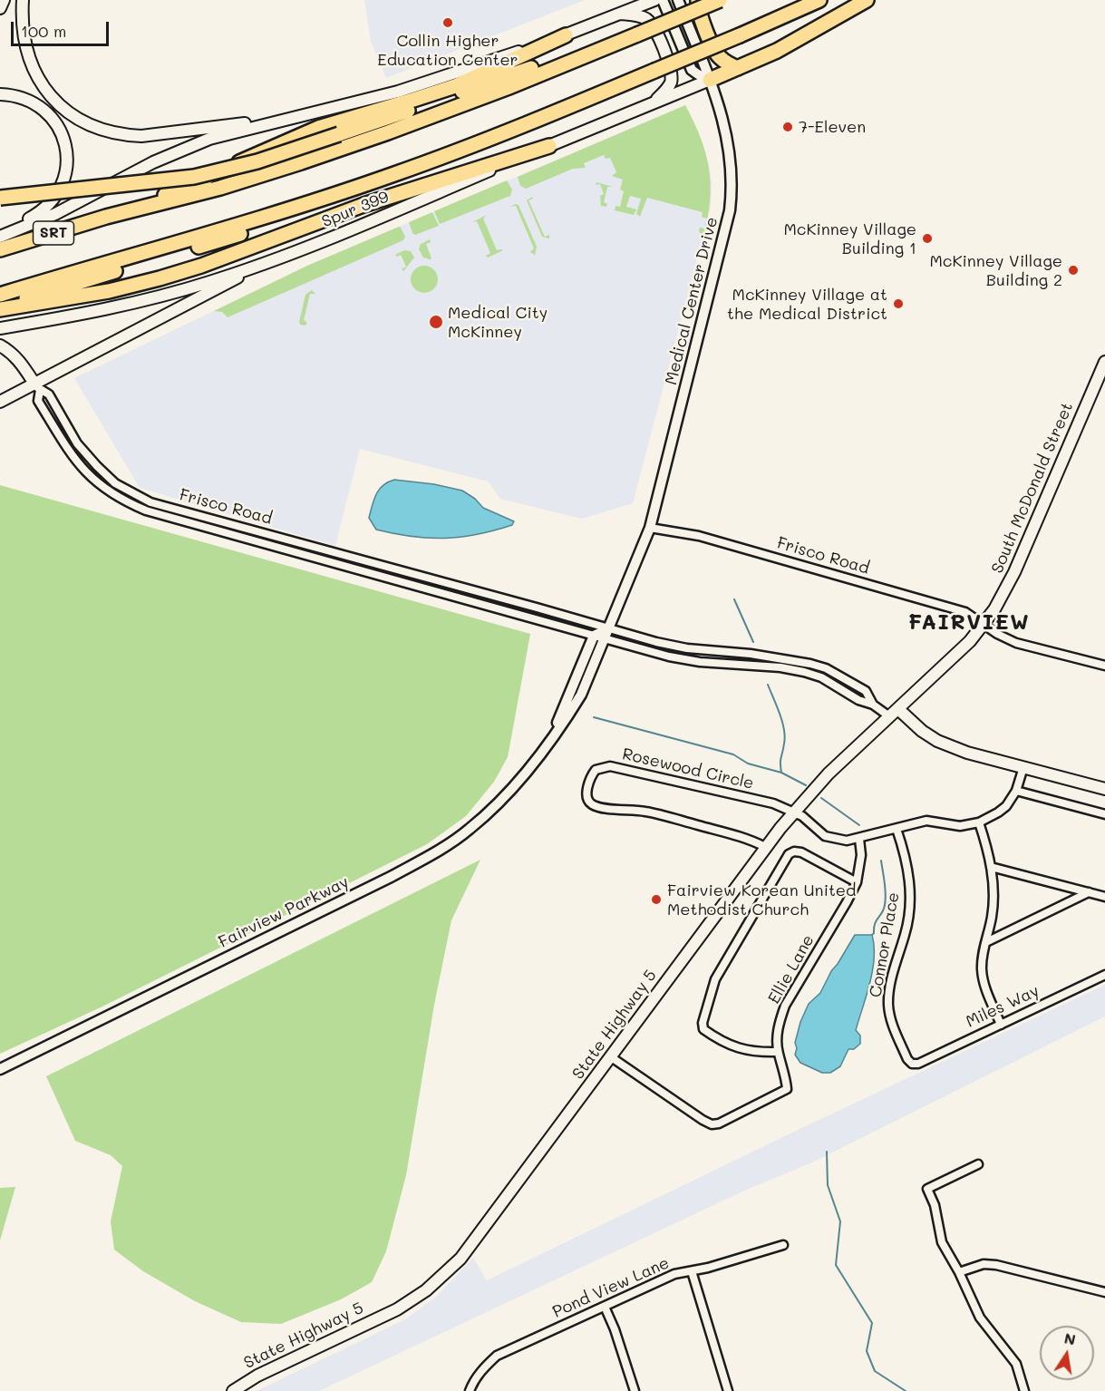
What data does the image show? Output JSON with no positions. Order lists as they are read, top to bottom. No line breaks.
{"streets":{"highway":["SRT"],"main road":["Spur 399","South McDonald Street","State Highway 5"],"street":["Medical Center Drive","Frisco Road","Rosewood Circle","Fairview Parkway","Connor Place","Ellie Lane","Miles Way","Pond View Lane"]},"crossings":[["Spur 399","Medical Center Drive"],["Medical Center Drive","Frisco Road"],["Medical Center Drive","Fairview Parkway"],["South McDonald Street","Frisco Road"],["South McDonald Street","State Highway 5"],["Frisco Road","Fairview Parkway"],["Frisco Road","State Highway 5"],["Rosewood Circle","State Highway 5"],["Connor Place","Miles Way"],["Ellie Lane","State Highway 5"]],"districts":["FAIRVIEW"],"places":["Collin Higher Education Center","7-Eleven","McKinney Village Building 1","McKinney Village Building 2","McKinney Village at the Medical District","Medical City McKinney","Fairview Korean United Methodist Church"],"scale_bar":"100 m","north":"top"}
